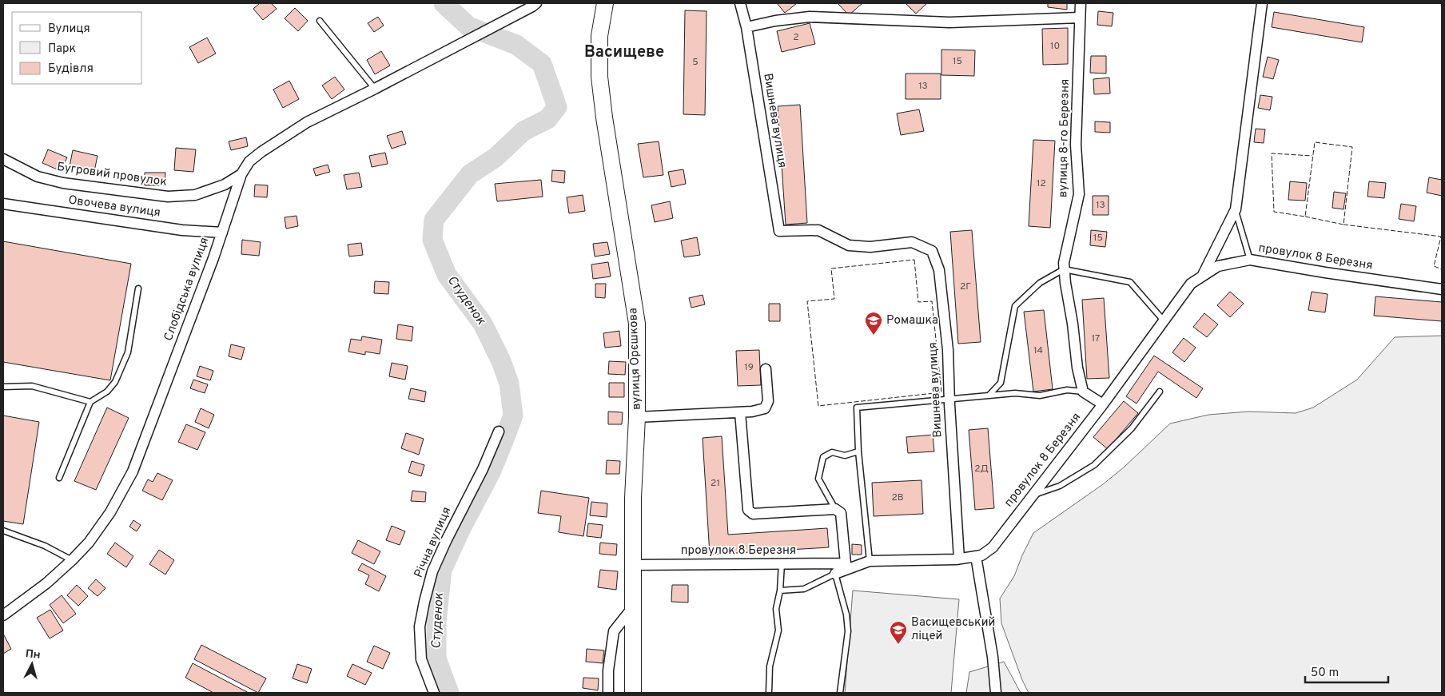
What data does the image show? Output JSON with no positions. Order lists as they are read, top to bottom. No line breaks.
{"streets":{"main road":["вулиця Орєшкова"],"street":["Вишнева вулиця","вулиця 8-го Березня","Бугровий провулок","Овочева вулиця","провулок 8 Березня","Слобідська вулиця","Річна вулиця"]},"crossings":[["Вишнева вулиця","провулок 8 Березня"],["Бугровий провулок","Слобідська вулиця"],["Овочева вулиця","Слобідська вулиця"],["провулок 8 Березня","вулиця Орєшкова"]],"districts":["Васищеве"],"water":["Студенок"],"places":{"school or university":["Ромашка","Васищевський ліцей"]},"house_numbers":["2","10","15","5","13","12","13","15","2Г","17","14","19","2Д","21","2В"],"legend":["Вулиця","Парк","Будівля"],"scale_bar":"50 m","north":"top"}
